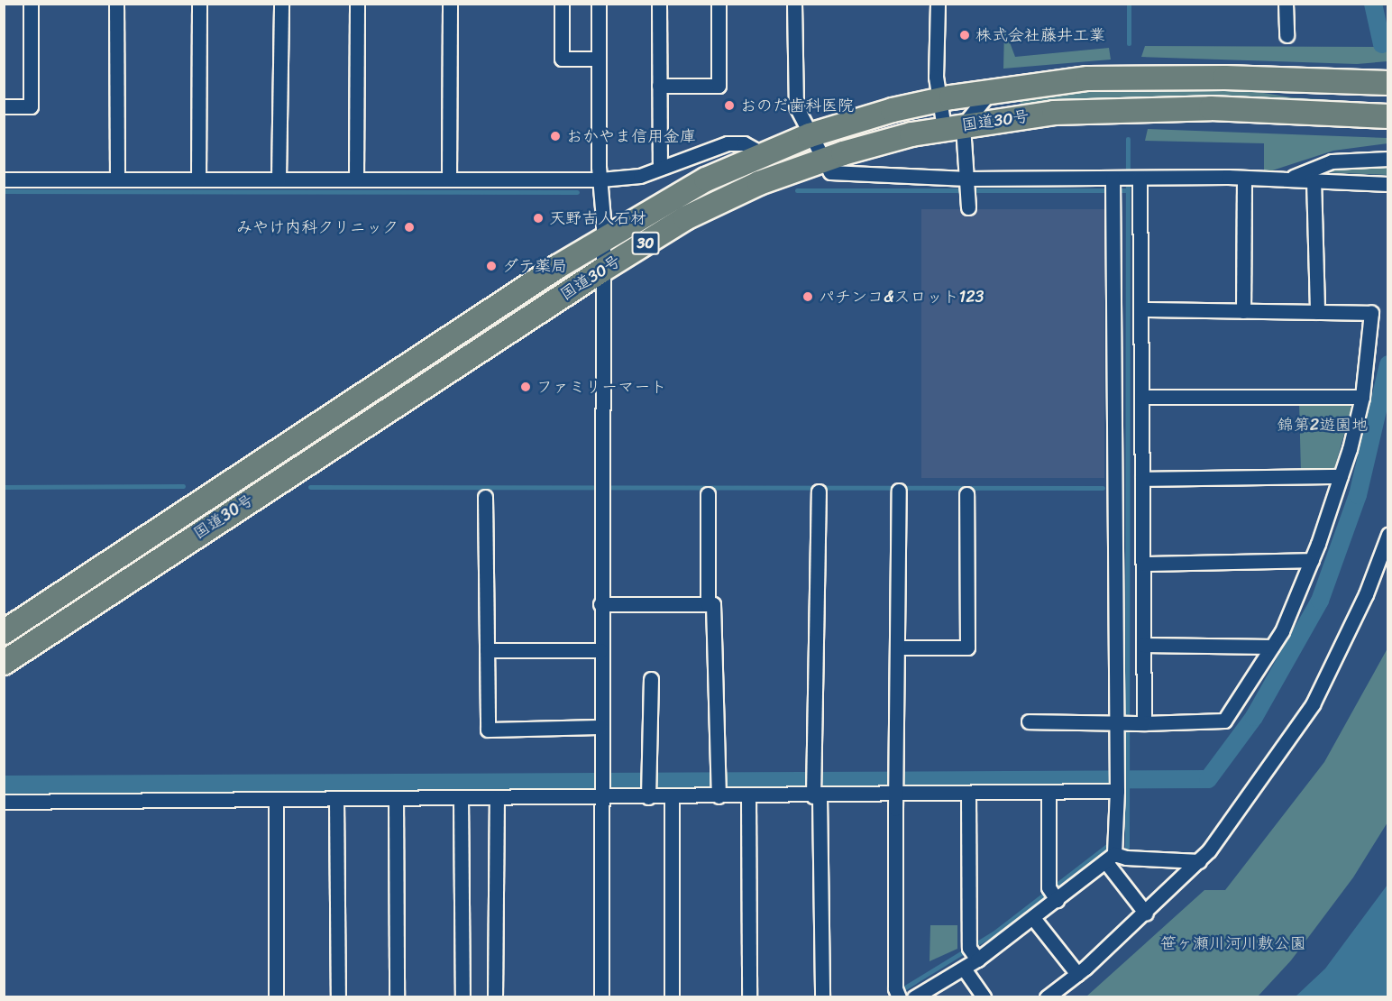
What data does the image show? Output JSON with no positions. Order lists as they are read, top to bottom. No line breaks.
{"streets":{"highway":["国道30号","30"]},"parks":["錦第2遊園地","笹ヶ瀬川河川敷公園"],"places":["株式会社藤井工業","おのだ歯科医院","おかやま信用金庫","天野吉人石材","みやけ内科クリニック","ダテ薬局","パチンコ&スロット123","ファミリーマート"]}
